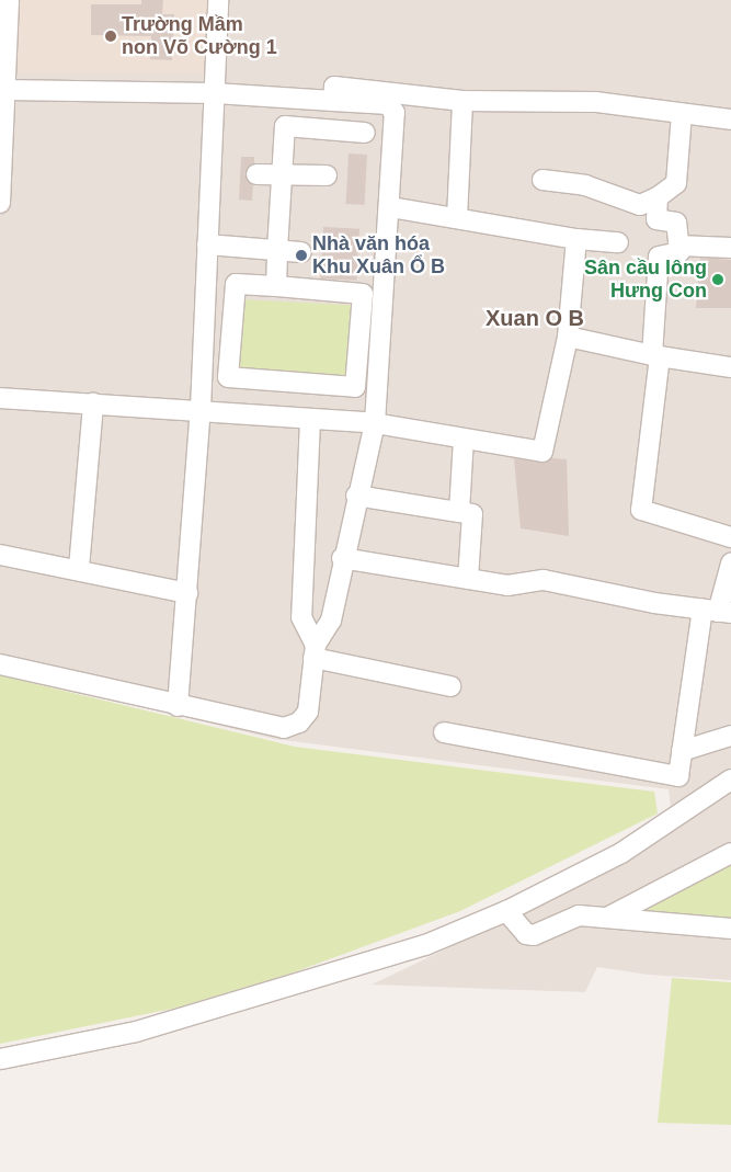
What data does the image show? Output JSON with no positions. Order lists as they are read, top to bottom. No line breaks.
{"districts":["Xuan O B"],"places":["Trường Mầm non Võ Cường 1","Nhà văn hóa Khu Xuân Ổ B","Sân cầu lông Hưng Con"]}
